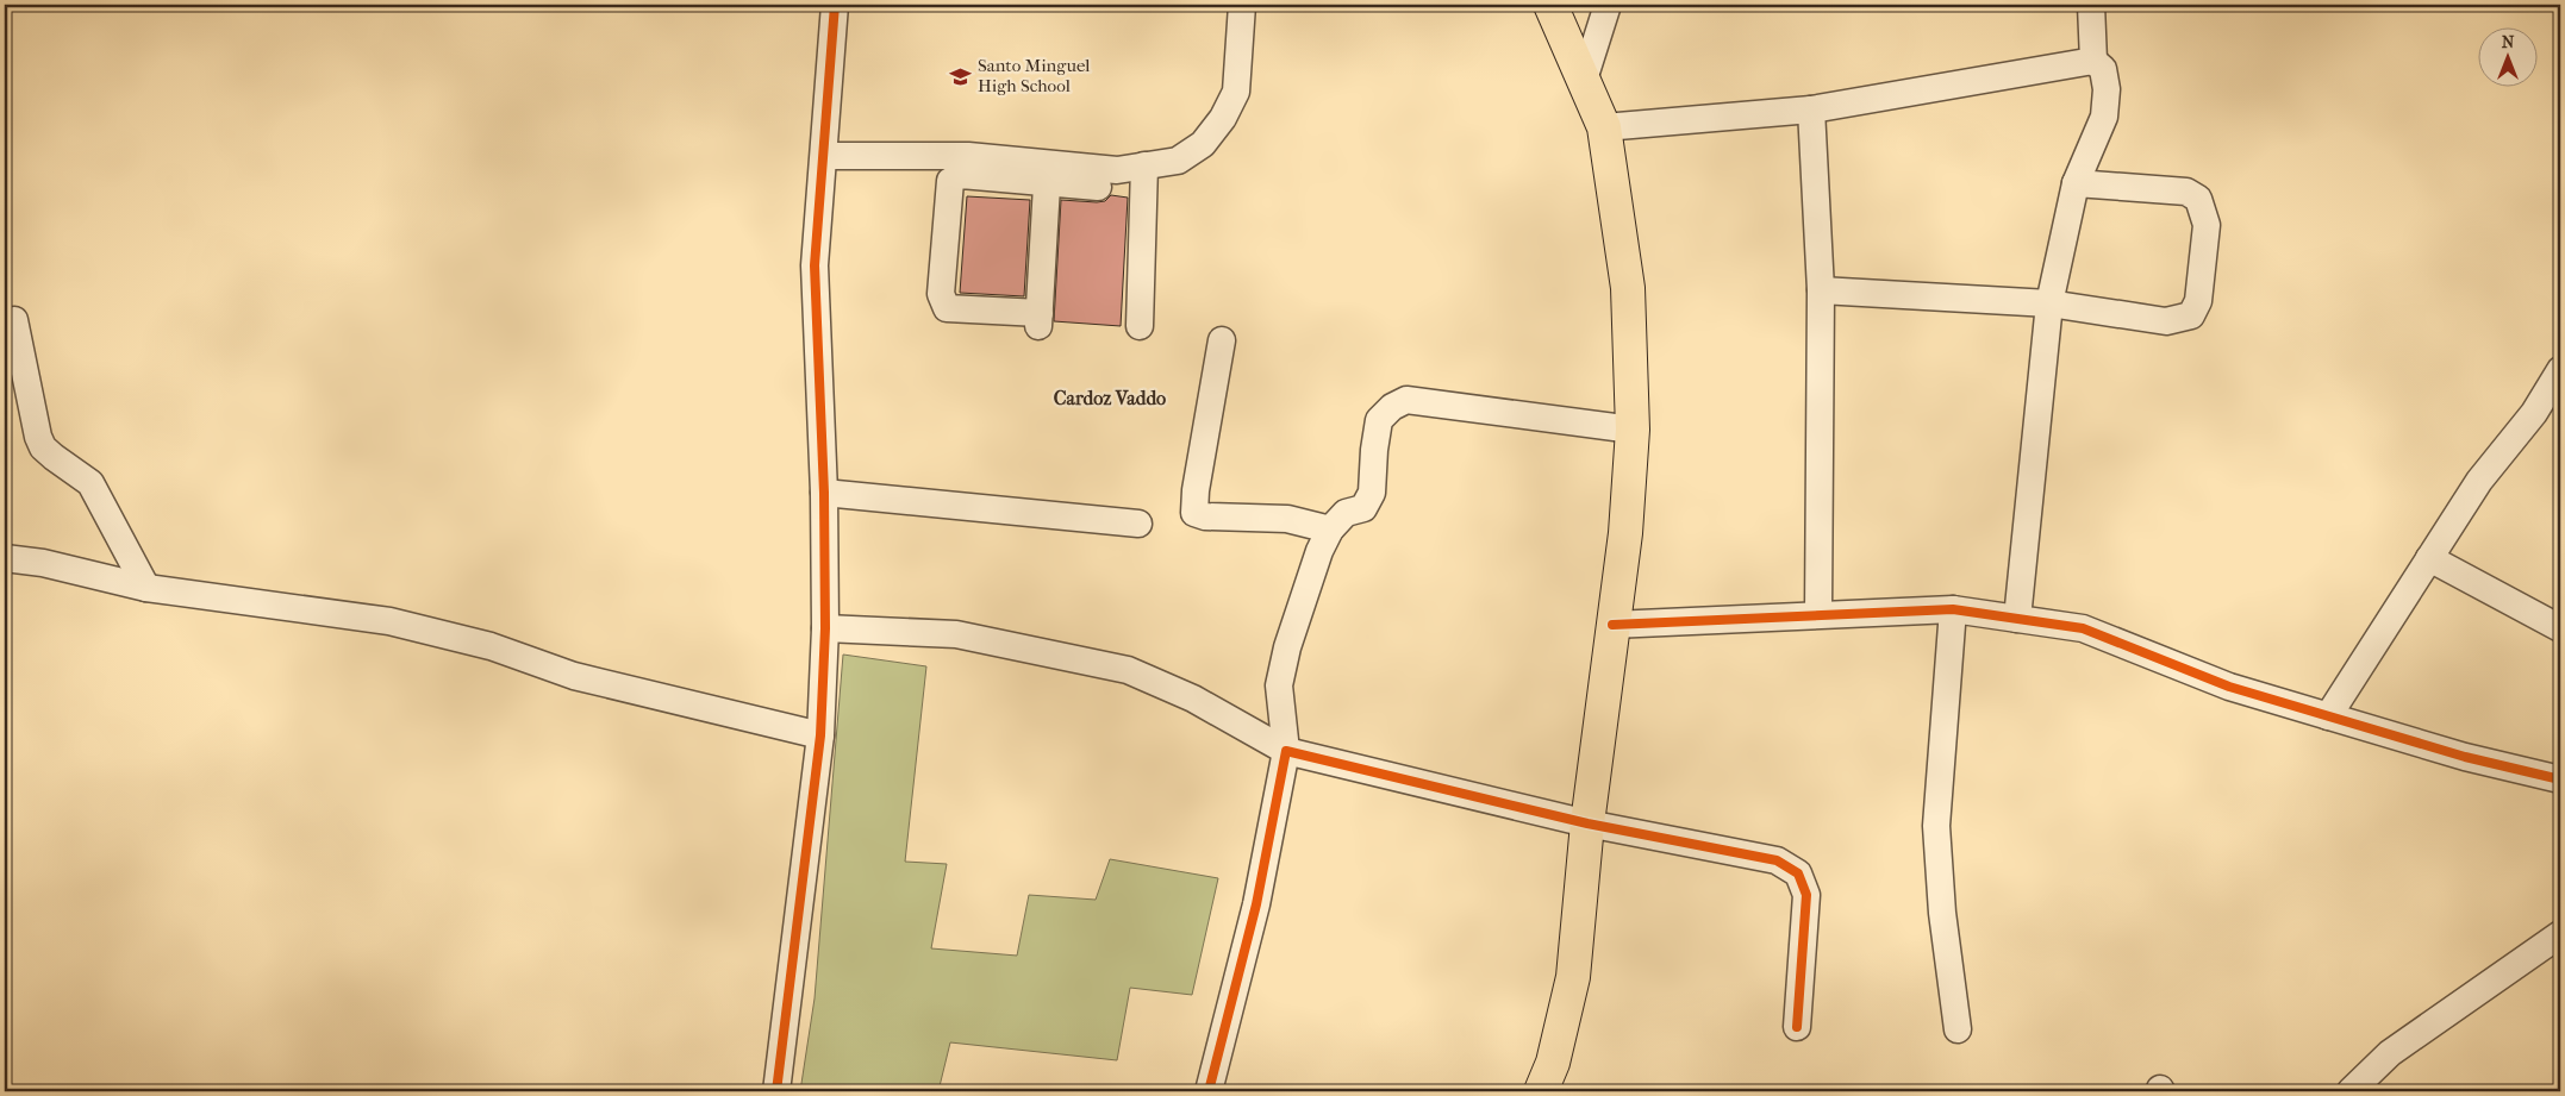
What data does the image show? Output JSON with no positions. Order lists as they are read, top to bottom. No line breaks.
{"districts":["Cardoz Vaddo"],"places":{"school or university":["Santo Minguel High School"]},"north":"top"}
